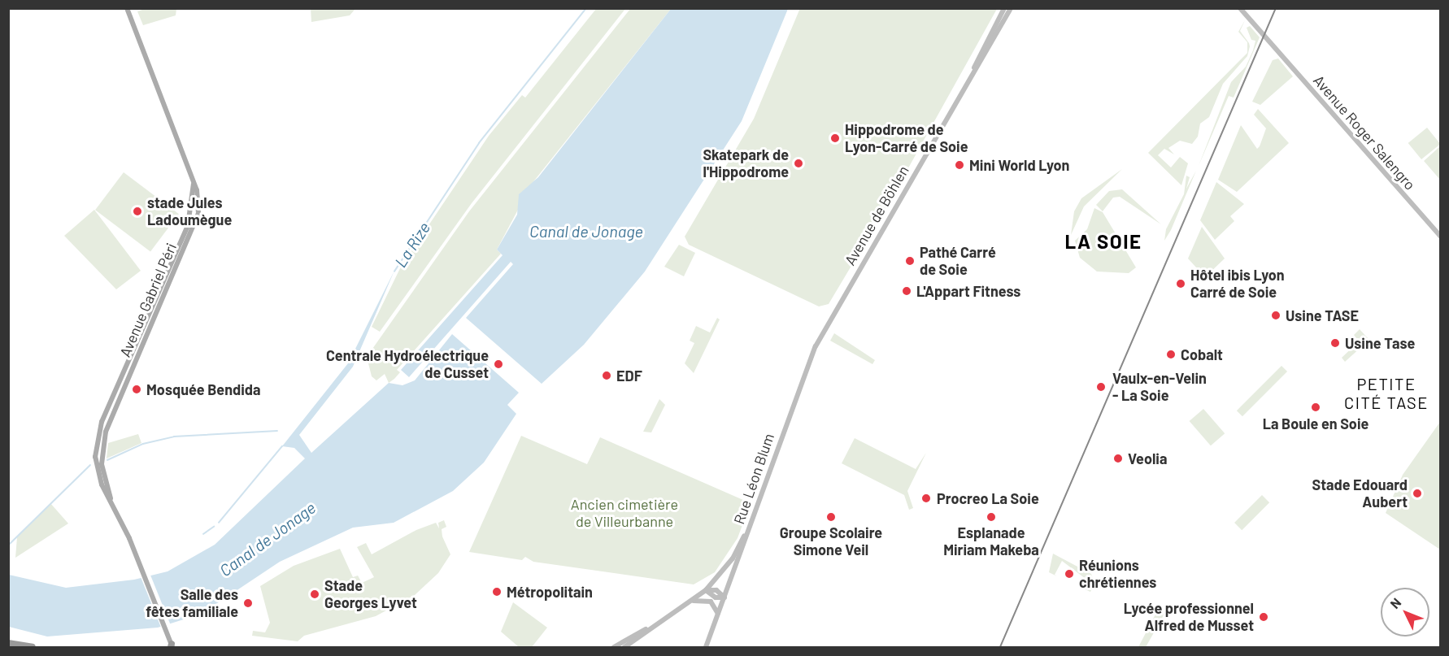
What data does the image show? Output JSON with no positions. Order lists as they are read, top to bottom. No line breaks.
{"streets":{"main road":["Avenue Roger Salengro","Avenue de Böhlen","Avenue Gabriel Péri","Rue Léon Blum"]},"crossings":[["Avenue de Böhlen","Rue Léon Blum"]],"districts":["LA SOIE","PETITE CITÉ TASE"],"water":["Canal de Jonage","La Rize"],"parks":["Ancien cimetière de Villeurbanne"],"places":["Hippodrome de Lyon-Carré de Soie","Skatepark de l'Hippodrome","Mini World Lyon","stade Jules Ladoumègue","Pathé Carré de Soie","Hôtel ibis Lyon Carré de Soie","L'Appart Fitness","Usine TASE","Usine Tase","Cobalt","Centrale Hydroélectrique de Cusset","EDF","Vaulx-en-Velin - La Soie","Mosquée Bendida","La Boule en Soie","Veolia","Stade Edouard Aubert","Procreo La Soie","Groupe Scolaire Simone Veil","Esplanade Miriam Makeba","Réunions chrétiennes","Métropolitain","Stade Georges Lyvet","Salle des fêtes familiale","Lycée professionnel Alfred de Musset"],"north":"top left"}
